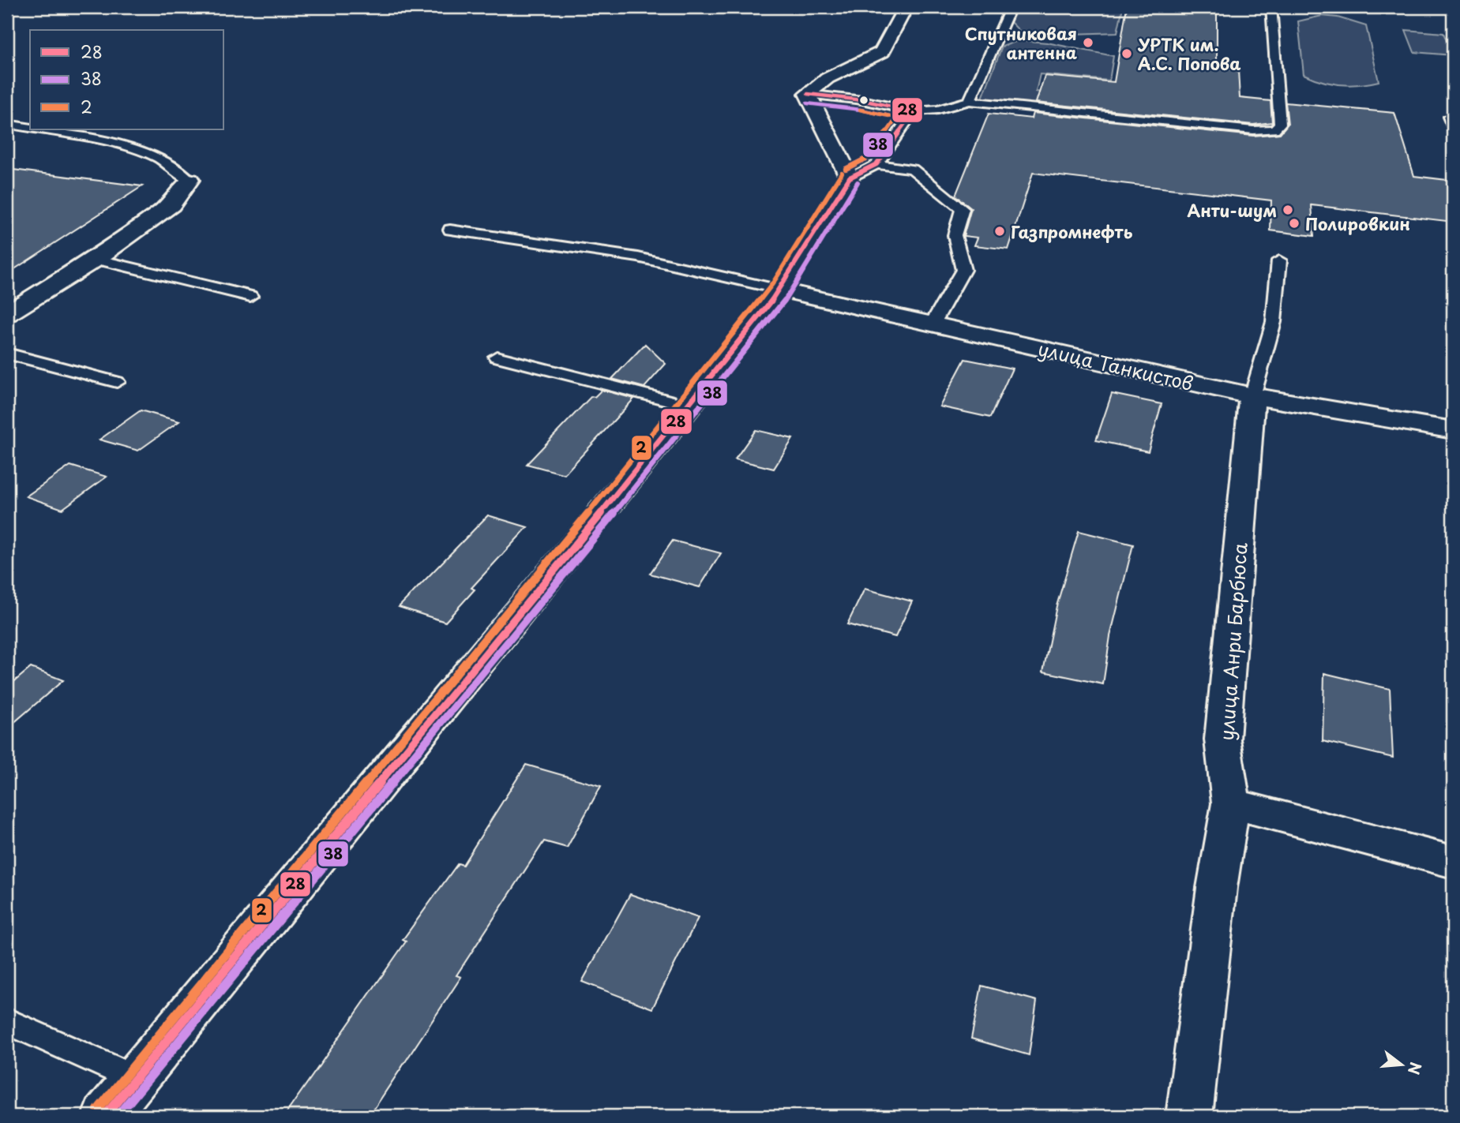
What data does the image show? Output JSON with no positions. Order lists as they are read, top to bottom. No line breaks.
{"streets":{"street":["улица Танкистов","улица Анри Барбюса"]},"crossings":[["улица Танкистов","улица Анри Барбюса"]],"places":["Спутниковая антенна","УРТК им. А.С. Попова","Анти-шум","Полировкин","Газпромнефть"],"lines":["transit line 28","transit line 38","transit line 2"],"legend":["28","38","2"],"north":"right"}
